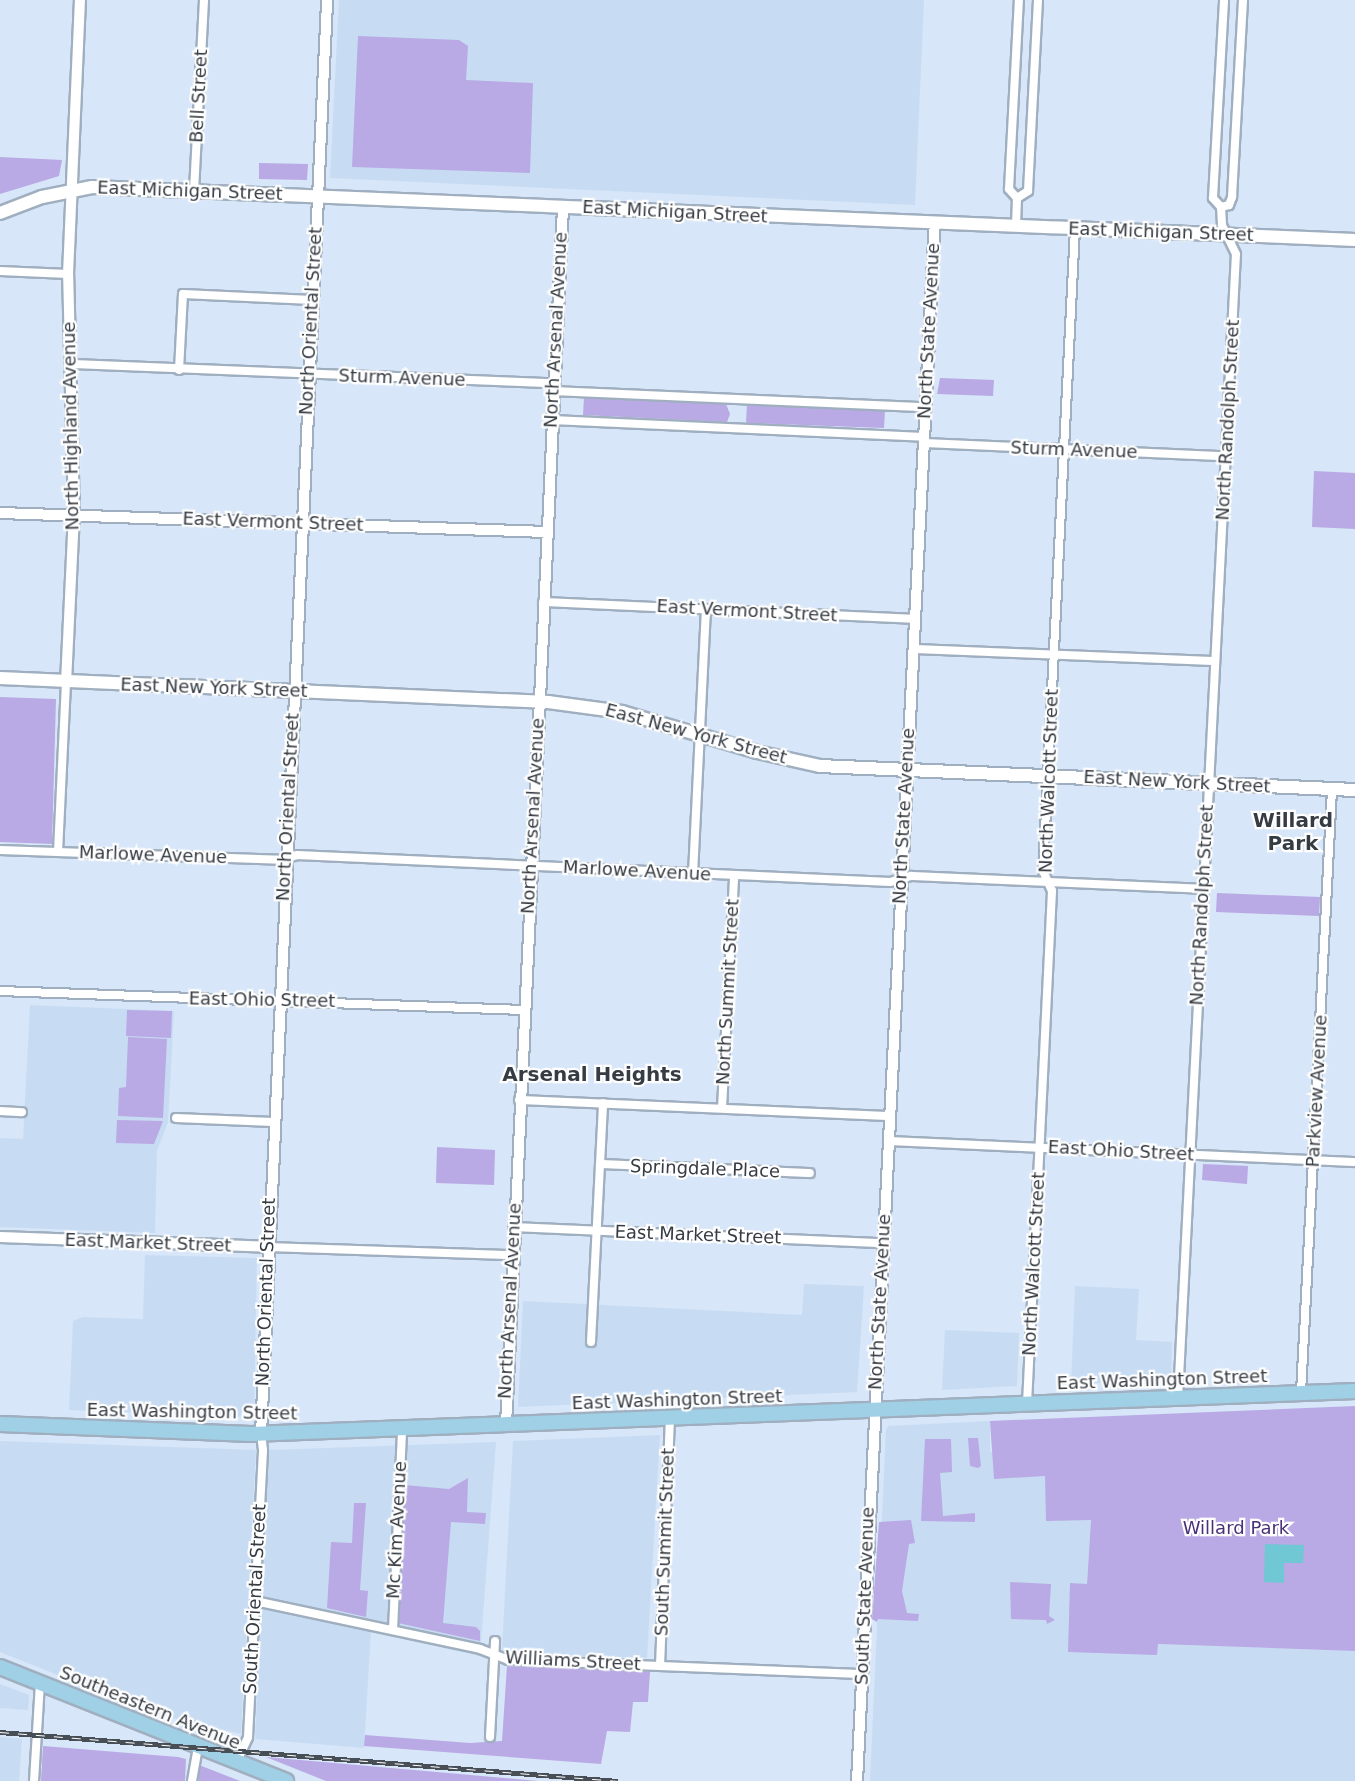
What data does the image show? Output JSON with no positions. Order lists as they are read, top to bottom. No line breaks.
{"streets":{"main road":["East Michigan Street","East New York Street","East Washington Street","Southeastern Avenue"],"street":["Bell Street","North Oriental Street","North Arsenal Avenue","North State Avenue","Sturm Avenue","North Randolph Street","North Highland Avenue","East Vermont Street","North Walcott Street","Marlowe Avenue","North Summit Street","East Ohio Street","Parkview Avenue","Springdale Place","East Market Street","Mc Kim Avenue","South Summit Street","South State Avenue","South Oriental Street","Williams Street"]},"crossings":[["Bell Street","East Michigan Street"],["East Michigan Street","North Oriental Street"],["East Michigan Street","North Arsenal Avenue"],["East Michigan Street","North State Avenue"],["East Michigan Street","North Randolph Street"],["East Michigan Street","North Highland Avenue"],["East Michigan Street","North Walcott Street"],["North Oriental Street","Sturm Avenue"],["North Oriental Street","East Vermont Street"],["North Oriental Street","East New York Street"],["North Oriental Street","Marlowe Avenue"],["North Oriental Street","East Ohio Street"],["North Oriental Street","East Market Street"],["North Oriental Street","East Washington Street"],["North Oriental Street","South Oriental Street"],["North Arsenal Avenue","Sturm Avenue"],["North Arsenal Avenue","East Vermont Street"],["North Arsenal Avenue","East New York Street"],["North Arsenal Avenue","Marlowe Avenue"],["North Arsenal Avenue","East Ohio Street"],["North Arsenal Avenue","East Market Street"],["North Arsenal Avenue","East Washington Street"],["North State Avenue","Sturm Avenue"],["North State Avenue","East Vermont Street"],["North State Avenue","East New York Street"],["North State Avenue","Marlowe Avenue"],["North State Avenue","East Ohio Street"],["North State Avenue","East Market Street"],["North State Avenue","East Washington Street"],["North State Avenue","South State Avenue"],["Sturm Avenue","North Randolph Street"],["Sturm Avenue","North Highland Avenue"],["Sturm Avenue","North Walcott Street"],["North Randolph Street","East New York Street"],["North Randolph Street","Marlowe Avenue"],["North Randolph Street","East Ohio Street"],["North Randolph Street","East Washington Street"],["North Highland Avenue","East Vermont Street"],["North Highland Avenue","East New York Street"],["North Highland Avenue","Marlowe Avenue"],["East New York Street","North Walcott Street"],["East New York Street","Parkview Avenue"],["North Walcott Street","Marlowe Avenue"],["North Walcott Street","East Ohio Street"],["North Walcott Street","East Washington Street"],["Marlowe Avenue","North Summit Street"],["East Ohio Street","Parkview Avenue"],["Parkview Avenue","East Washington Street"],["East Washington Street","Mc Kim Avenue"],["East Washington Street","South Summit Street"],["East Washington Street","South State Avenue"],["East Washington Street","South Oriental Street"],["Mc Kim Avenue","Williams Street"],["South Summit Street","Williams Street"],["South State Avenue","Williams Street"],["South Oriental Street","Williams Street"],["South Oriental Street","Southeastern Avenue"]],"districts":["Willard Park","Arsenal Heights"],"parks":["Willard Park"]}
